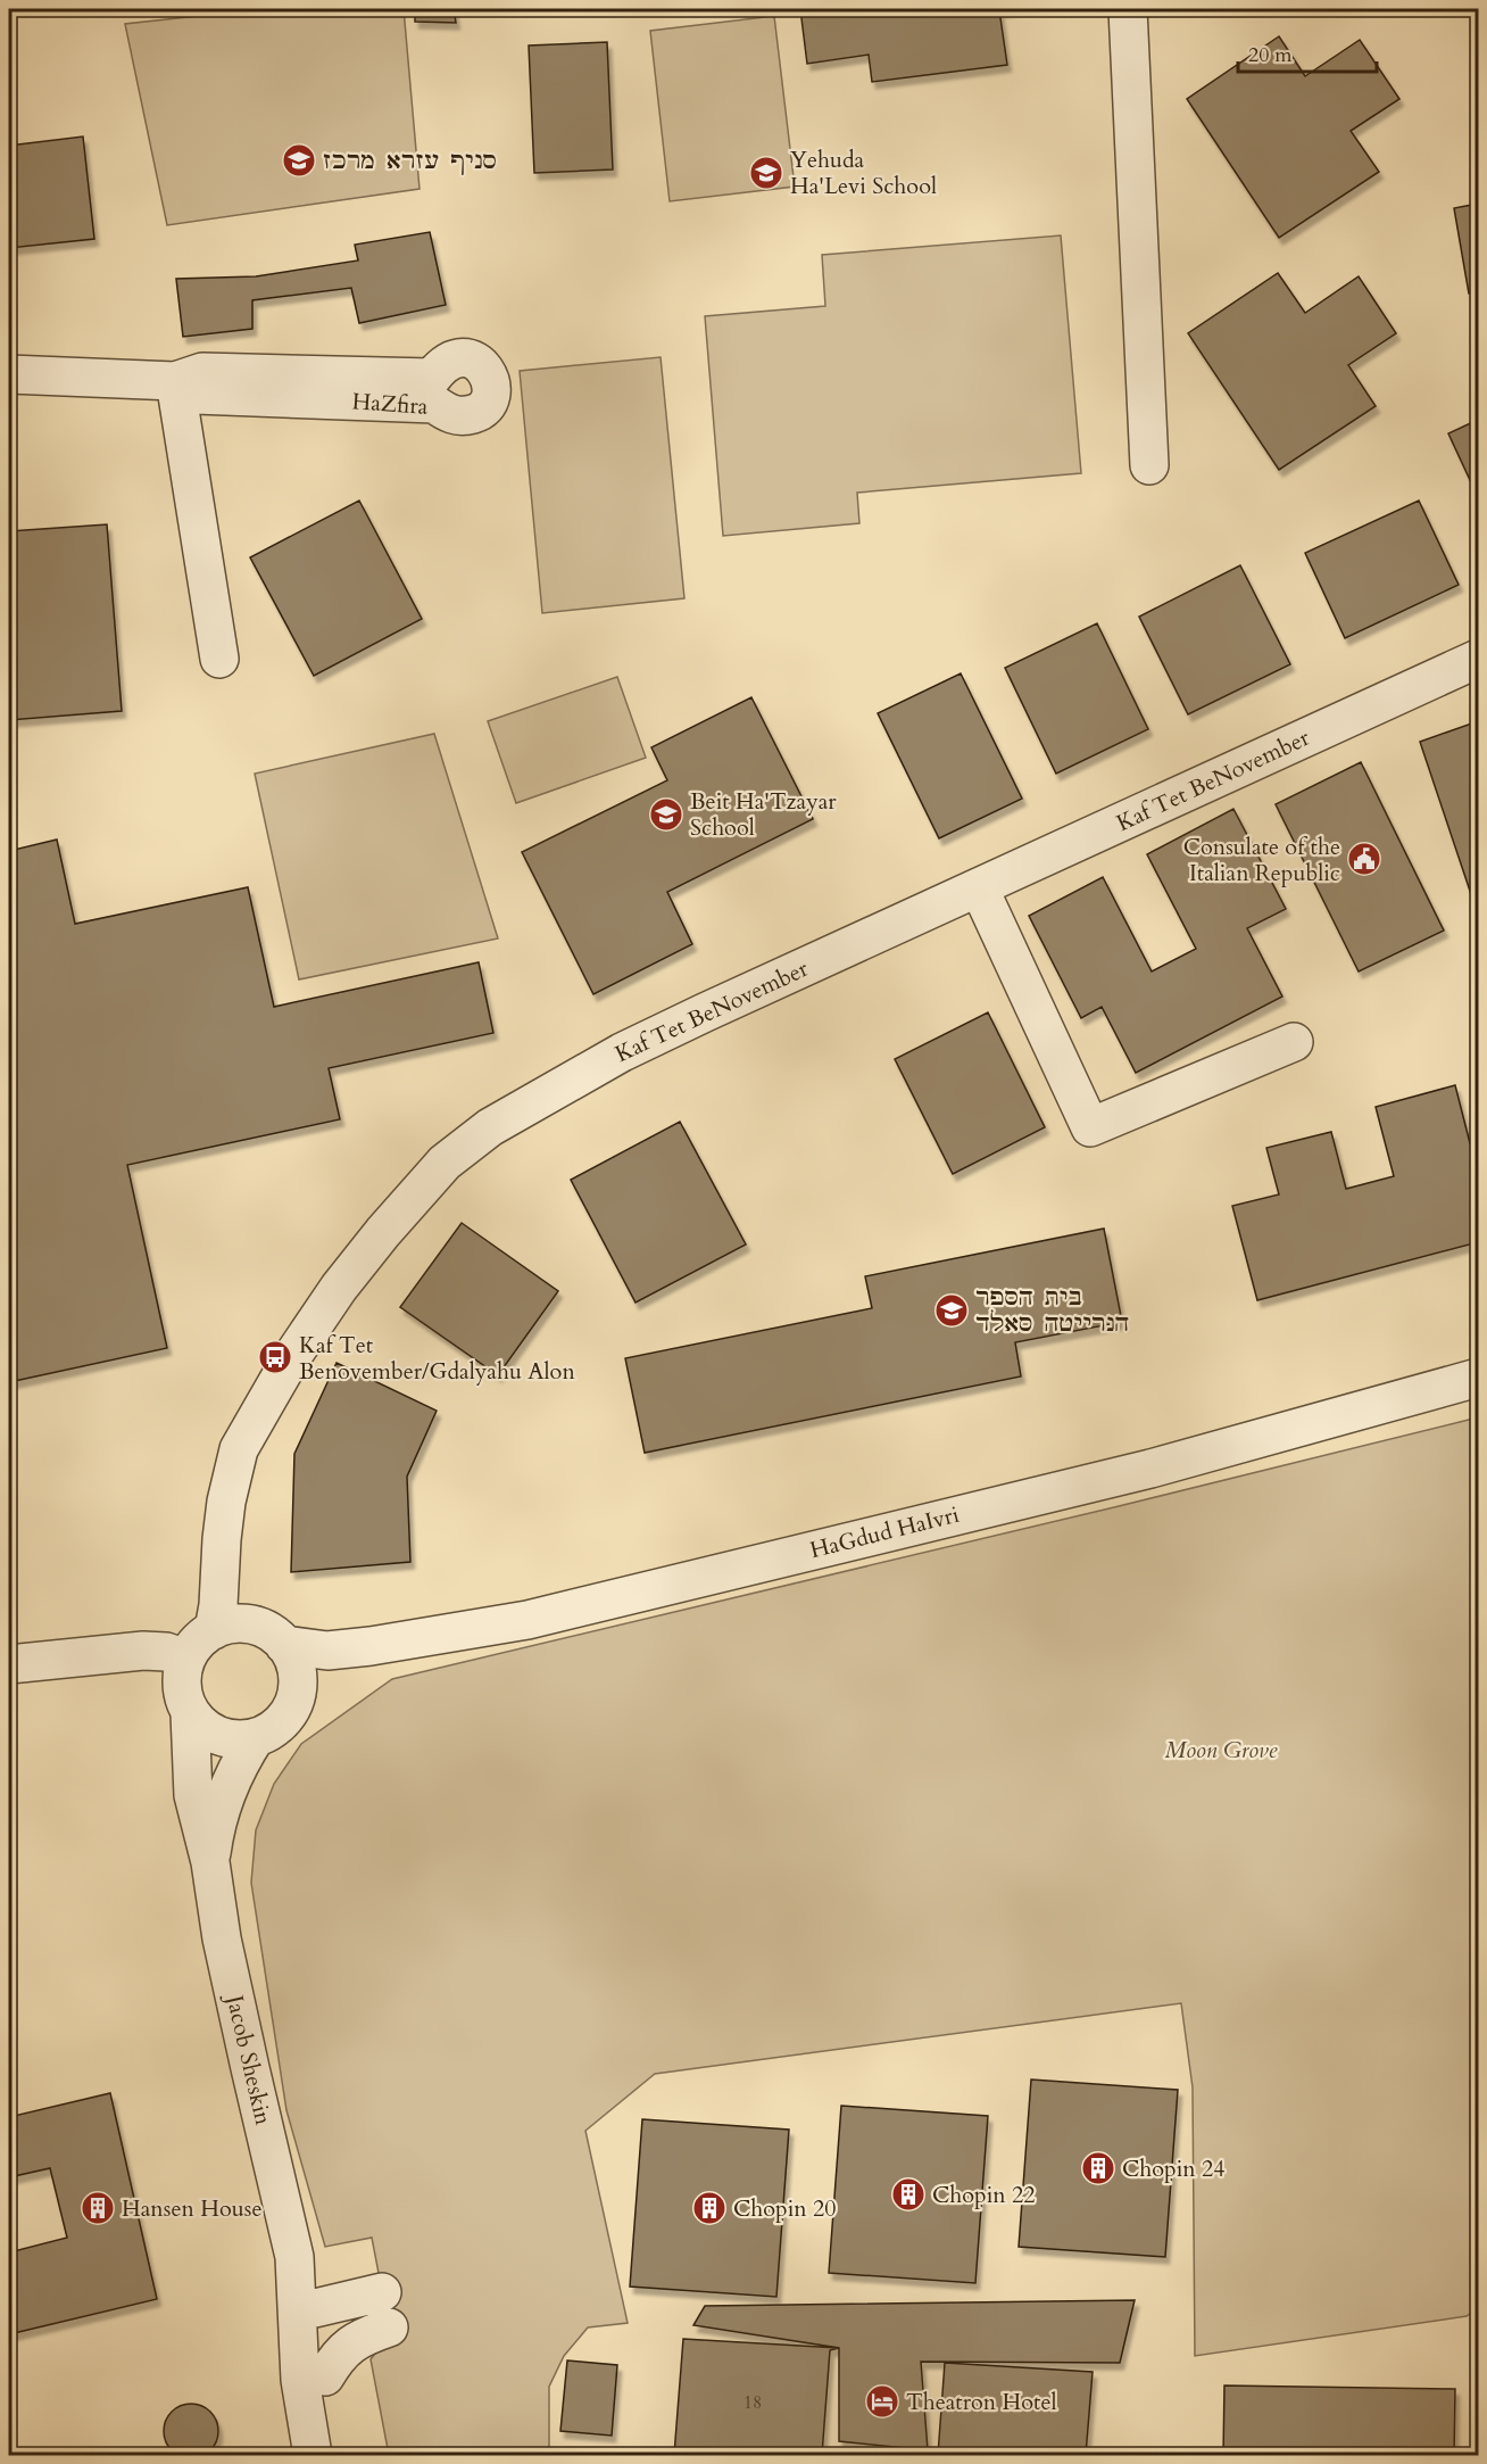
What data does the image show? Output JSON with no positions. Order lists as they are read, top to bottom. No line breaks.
{"streets":{"street":["HaZfira","Kaf Tet BeNovember","HaGdud HaIvri","Jacob Sheskin"]},"crossings":[["Kaf Tet BeNovember","HaGdud HaIvri"],["Kaf Tet BeNovember","Jacob Sheskin"],["HaGdud HaIvri","Jacob Sheskin"]],"parks":["Moon Grove"],"places":{"school or university":["סניף עזרא מרכז","Yehuda Ha'Levi School","Beit Ha'Tzayar School","בית הספר הנרייטה סאלד"],"public building":["Consulate of the Italian Republic"],"bus stop":["Kaf Tet Benovember/Gdalyahu Alon"],"building":["Chopin 24","Chopin 22","Hansen House","Chopin 20"],"hotel":["Theatron Hotel"]},"house_numbers":["18"],"scale_bar":"20 m"}
